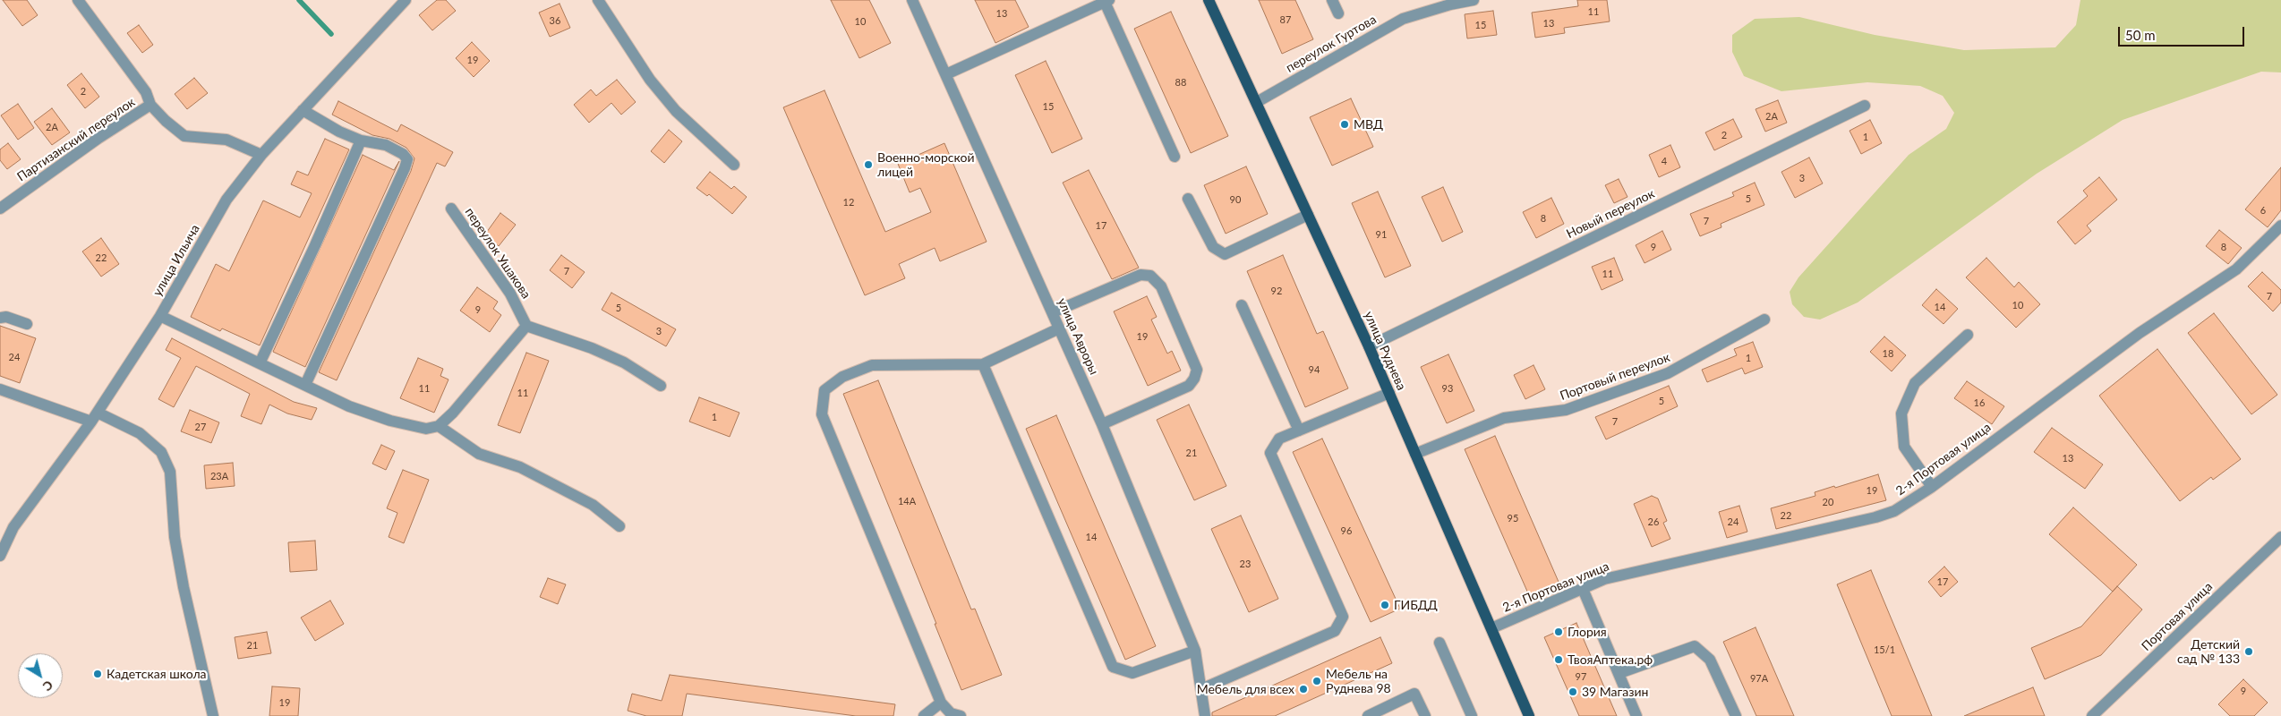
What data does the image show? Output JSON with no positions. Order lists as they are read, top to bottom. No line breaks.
{"streets":{"main road":["улица Руднева"],"street":["переулок Гуртова","Партизанский переулок","Новый переулок","переулок Ушакова","улица Ильича","улица Авроры","Портовый переулок","2-я Портовая улица","Портовая улица"]},"crossings":[["переулок Гуртова","улица Руднева"],["Новый переулок","улица Руднева"],["улица Руднева","Портовый переулок"],["улица Руднева","2-я Портовая улица"]],"places":["МВД","Военно-морской лицей","ГИБДД","Глория","Детский сад № 133","ТвояАптека.рф","Кадетская школа","Мебель на Руднева 98","Мебель для всех","39 Магазин"],"house_numbers":["11","13","87","36","10","13","15","19","88","2","15","2А","2А","2","1","4","3","5","90","12","6","8","7","17","91","9","8","22","7","11","92","7","10","14","5","9","3","19","18","24","1","94","11","93","11","5","16","1","7","27","21","13","23А","19","14А","20","22","95","26","24","96","14","23","17","21","15/1","97","97А","9","19"],"scale_bar":"50 m","north":"bottom right"}
